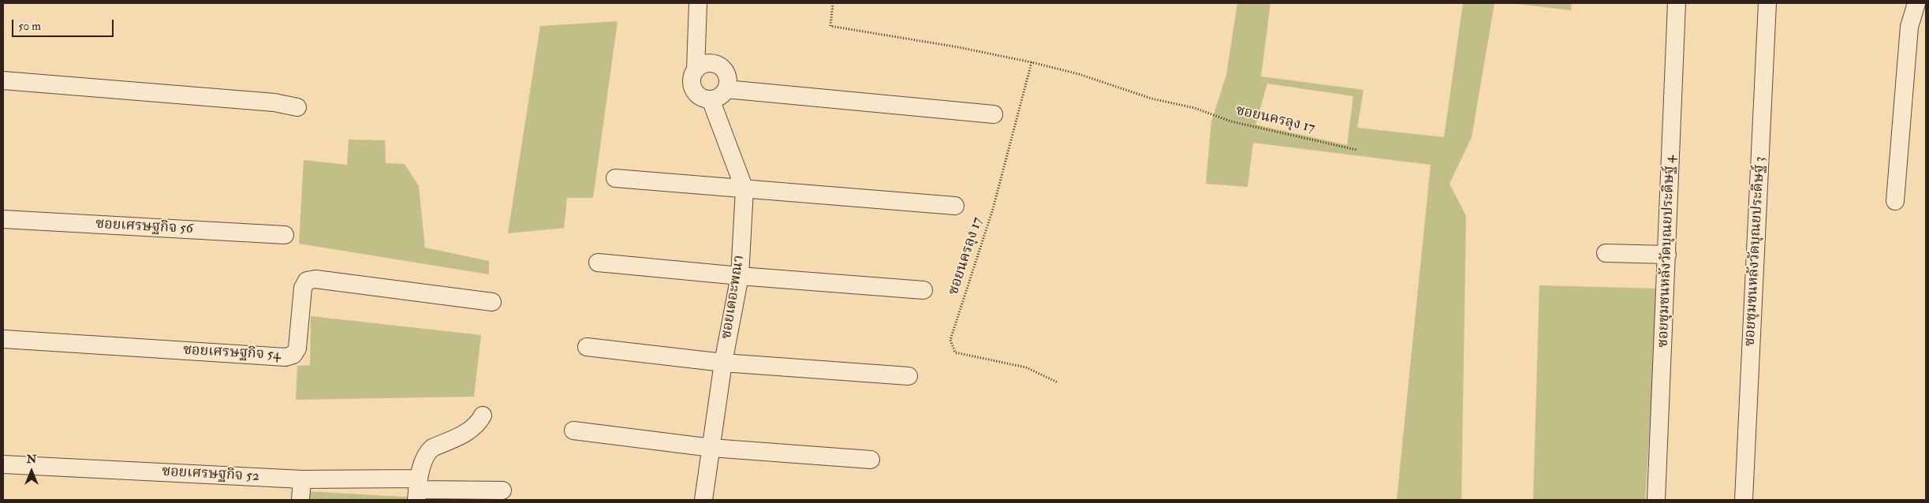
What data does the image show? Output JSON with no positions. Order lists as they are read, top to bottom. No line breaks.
{"streets":{"street":["ซอยเศรษฐกิจ 56","ซอยชุมชนหลังวัดบุณยประดิษฐ์ 4","ซอยชุมชนหลังวัดบุณยประดิษฐ์ 3","ซอยเดอะพณา","ซอยเศรษฐกิจ 54","ซอยเศรษฐกิจ 52"],"path":["ซอยนครลุง 17"]},"scale_bar":"50 m","north":"top"}
